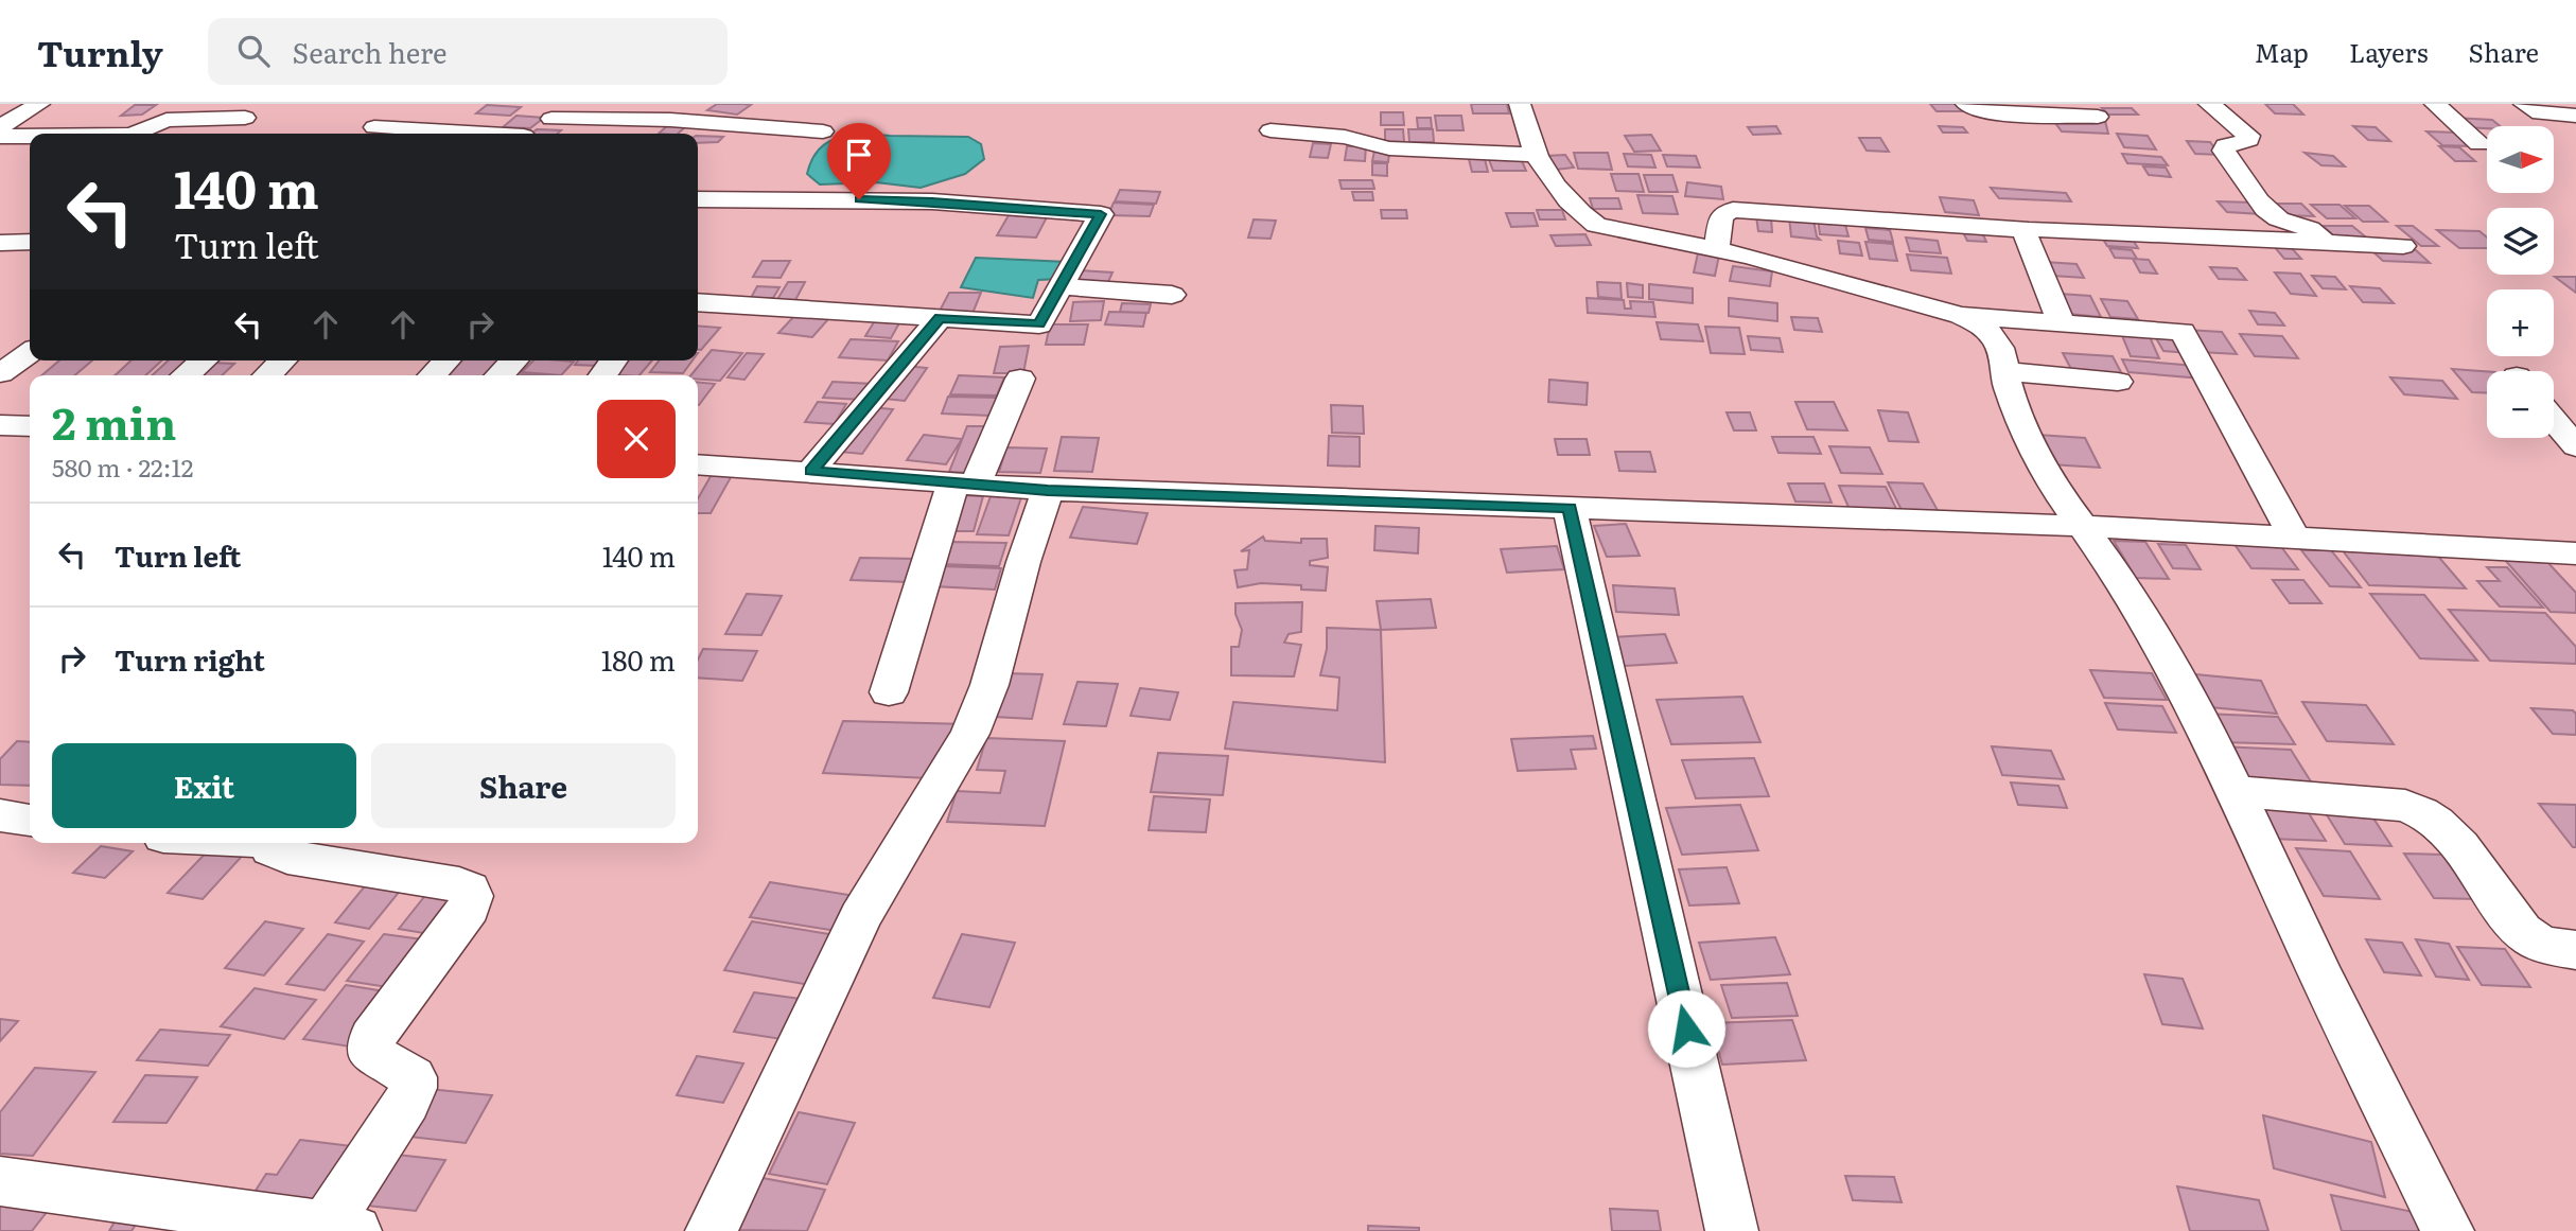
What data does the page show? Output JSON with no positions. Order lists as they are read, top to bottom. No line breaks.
{"north":"right","page":{"header":"Turnly","search":"Search here","nav":["Map","Layers","Share"],"map_buttons":["+","−"],"turn":["140 m","Turn left"],"heading":["2 min","580 m · 22:12"],"list":[{"name":"Turn left","value":"140 m"},{"name":"Turn right","value":"180 m"}],"buttons":["Exit","Share"]}}
